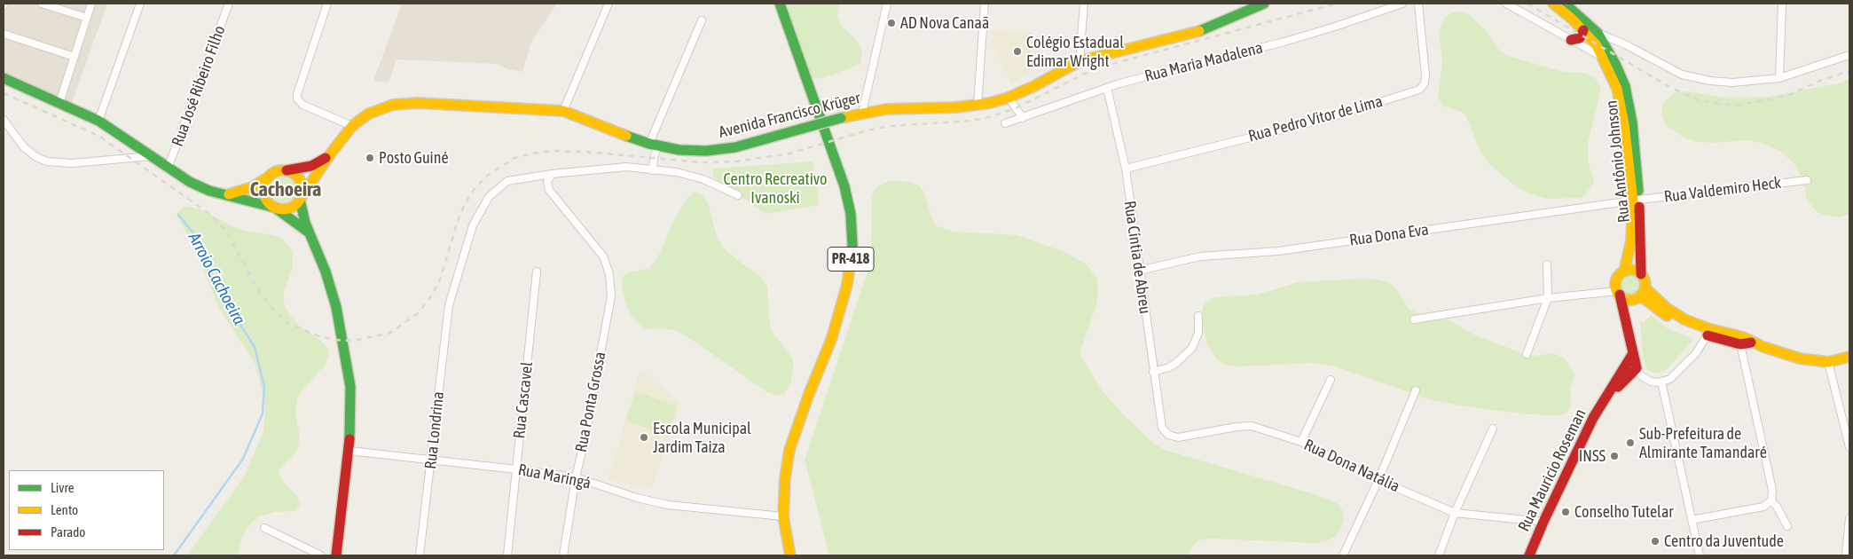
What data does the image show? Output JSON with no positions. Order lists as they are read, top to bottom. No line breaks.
{"streets":{"main road":["Avenida Francisco Krüger","Rua Antônio Johnson","PR-418","Rua Mauricio Roseman"],"street":["Rua Maria Madalena","Rua José Ribeiro Filho","Rua Pedro Vitor de Lima","Rua Valdemiro Heck","Rua Dona Eva","Rua Cíntia de Abreu","Rua Cascavel","Rua Ponta Grossa","Rua Londrina","Rua Dona Natália","Rua Maringá"]},"crossings":[["Rua Maria Madalena","Rua Cíntia de Abreu"],["Rua Pedro Vitor de Lima","Rua Cíntia de Abreu"],["Rua Antônio Johnson","Rua Valdemiro Heck"],["Rua Antônio Johnson","Rua Dona Eva"],["Rua Valdemiro Heck","Rua Dona Eva"],["Rua Dona Eva","Rua Cíntia de Abreu"],["Rua Cíntia de Abreu","Rua Dona Natália"],["PR-418","Rua Maringá"],["Rua Cascavel","Rua Maringá"],["Rua Ponta Grossa","Rua Londrina"],["Rua Ponta Grossa","Rua Maringá"],["Rua Londrina","Rua Maringá"],["Rua Dona Natália","Rua Mauricio Roseman"]],"districts":["Cachoeira"],"water":["Arroio Cachoeira"],"parks":["Centro Recreativo Ivanoski"],"places":["AD Nova Canaã","Colégio Estadual Edimar Wright","Posto Guiné","Escola Municipal Jardim Taiza","Sub-Prefeitura de Almirante Tamandaré","INSS","Conselho Tutelar","Centro da Juventude"],"legend":["Livre","Lento","Parado"]}
